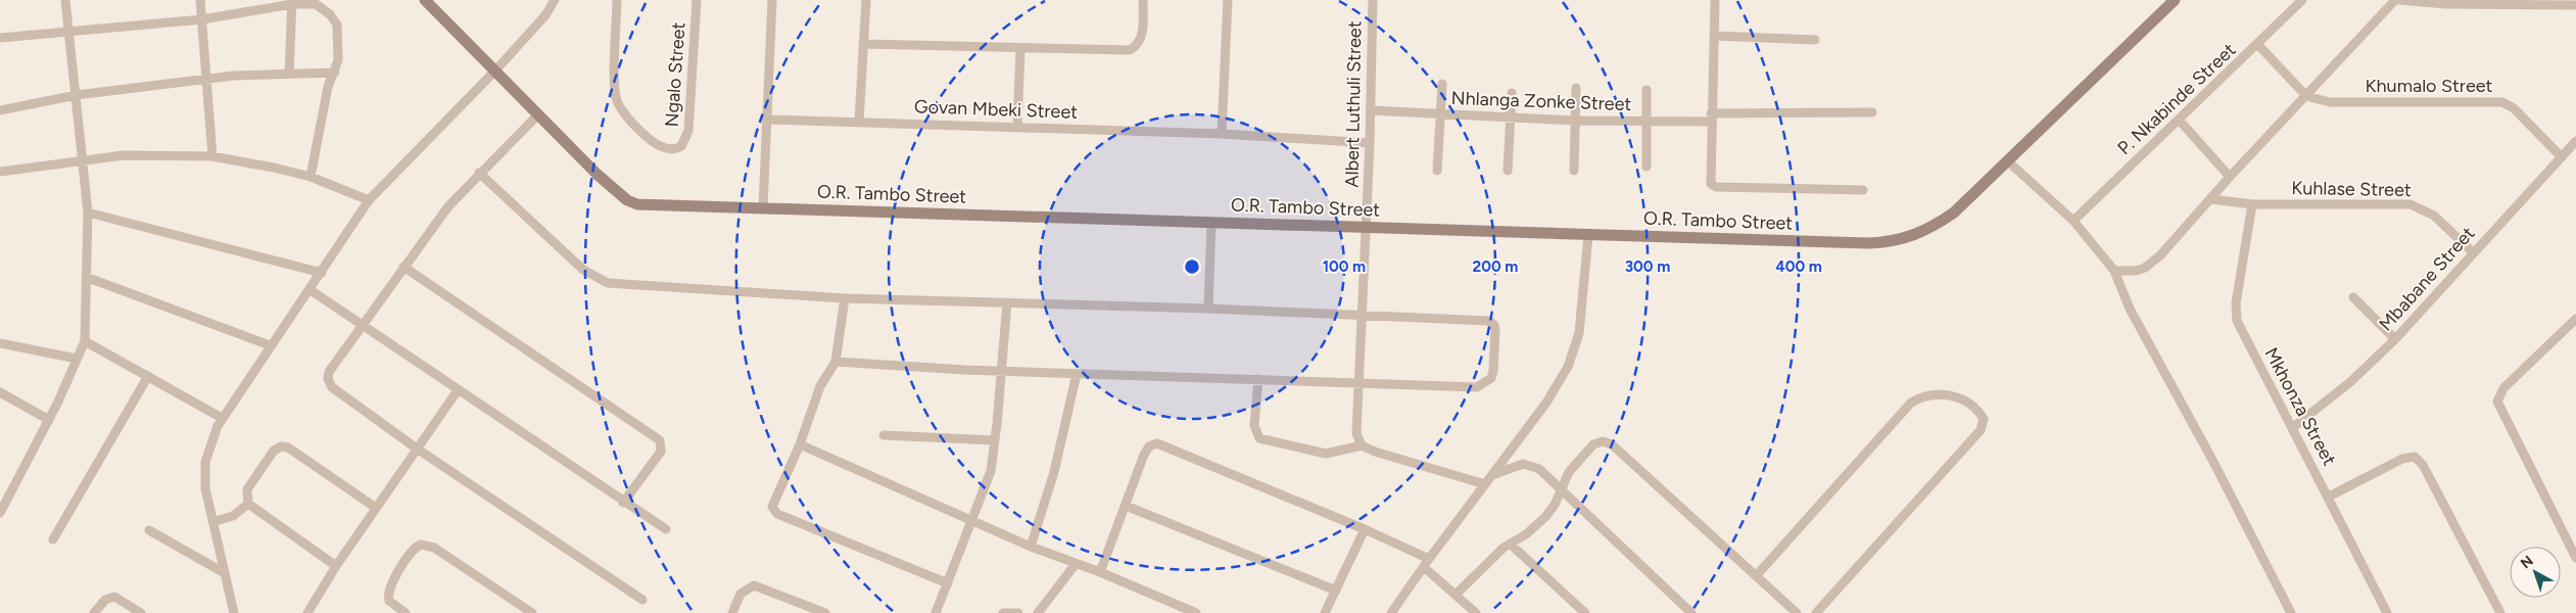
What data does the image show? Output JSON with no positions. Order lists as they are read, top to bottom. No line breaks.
{"streets":{"street":["Ngalo Street","Khumalo Street","P. Nkabinde Street","Nhlanga Zonke Street","Albert Luthuli Street","Govan Mbeki Street","Kuhlase Street","O.R. Tambo Street","Mbabane Street","Mkhonza Street"]},"crossings":[["Khumalo Street","Mbabane Street"],["Nhlanga Zonke Street","Albert Luthuli Street"],["Albert Luthuli Street","Govan Mbeki Street"],["Albert Luthuli Street","O.R. Tambo Street"],["Kuhlase Street","Mbabane Street"],["Kuhlase Street","Mkhonza Street"],["Mbabane Street","Mkhonza Street"]],"north":"top left","rings":["100 m","200 m","300 m","400 m"]}
